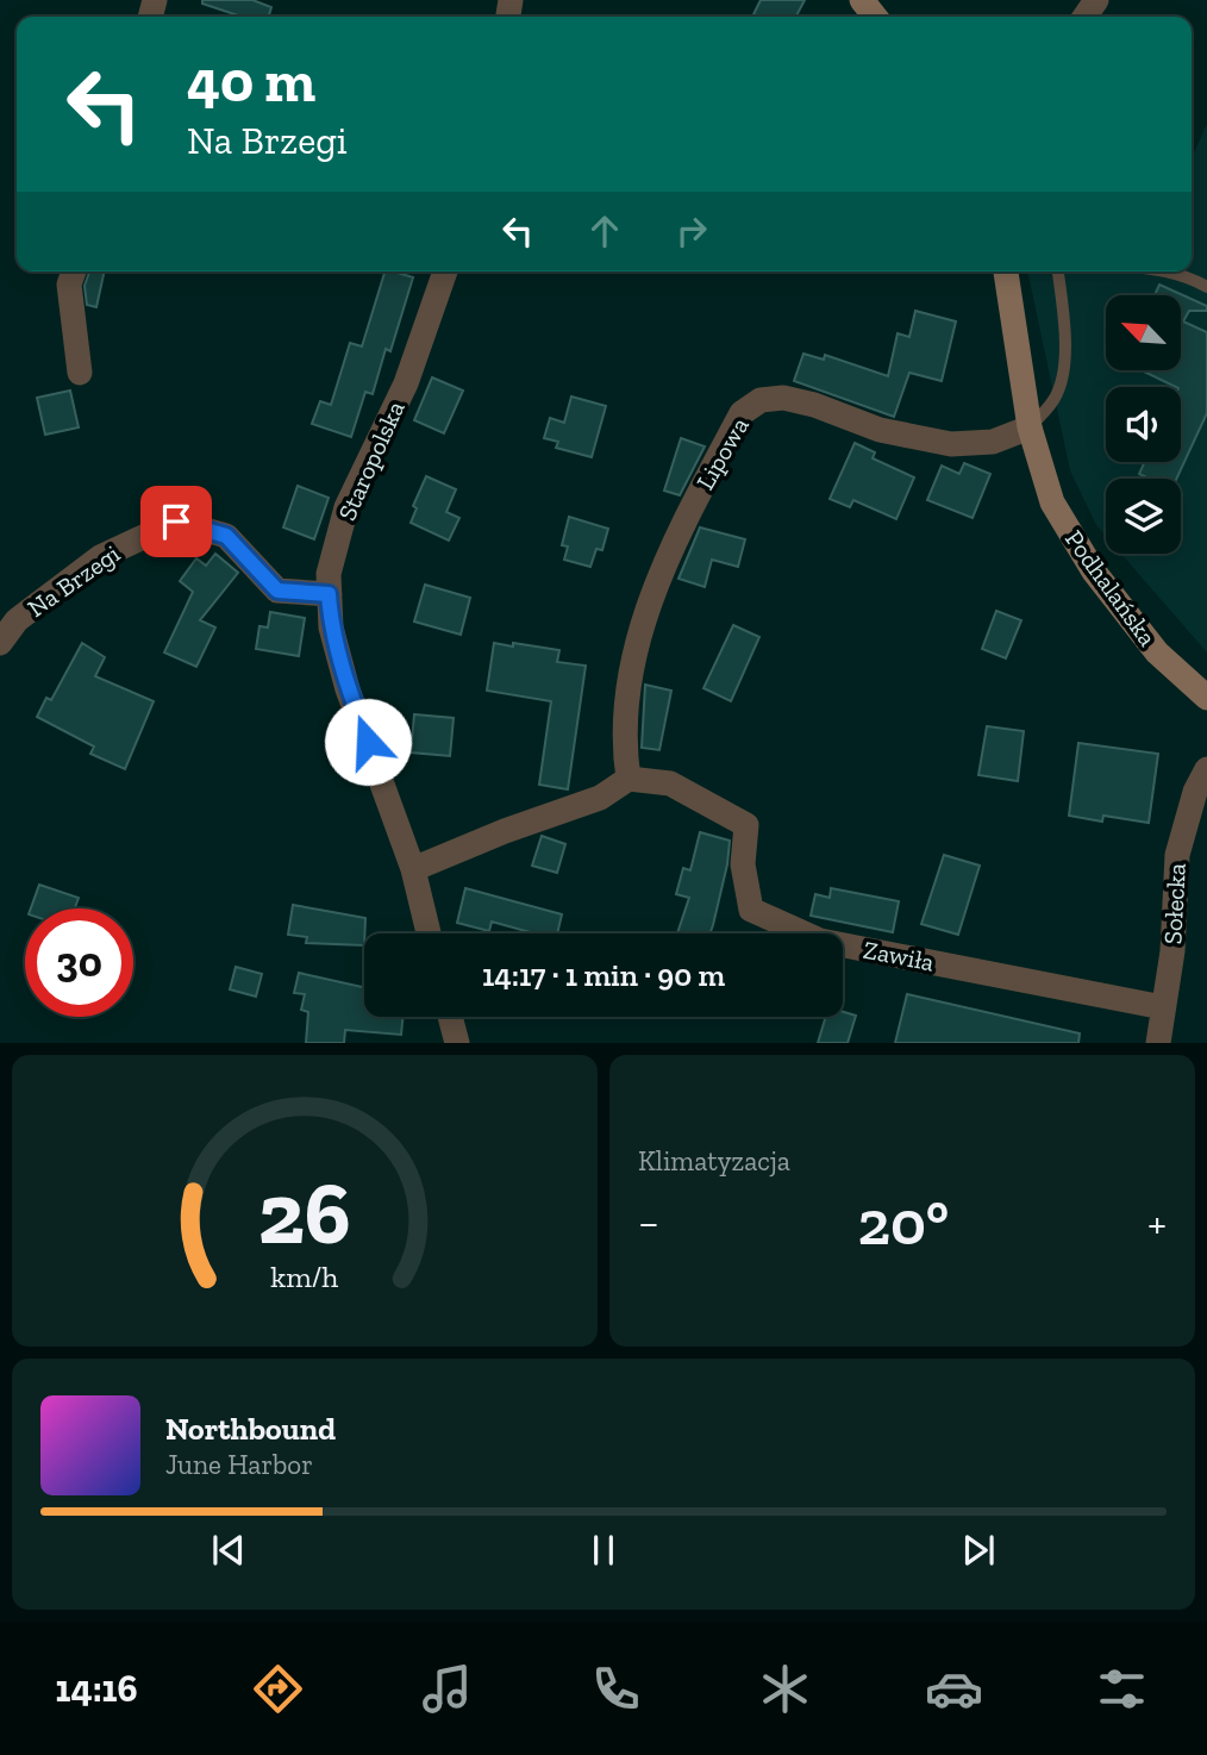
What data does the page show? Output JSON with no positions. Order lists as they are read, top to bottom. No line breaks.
{"streets":{"street":["Lipowa","Staropolska","Na Brzegi","Podhalańska","Sołecka","Zawiła"]},"crossings":[["Lipowa","Podhalańska"],["Lipowa","Zawiła"],["Staropolska","Na Brzegi"],["Sołecka","Zawiła"]],"north":"top left","page":{"turn":["40 m","Na Brzegi"],"limit":"30","trip":"14:17 · 1 min · 90 m","tile":"Klimatyzacja","heat":["−","20°","+"],"song":["Northbound","June Harbor"],"tabs":"14:16","gauge":["26","km/h"]}}
